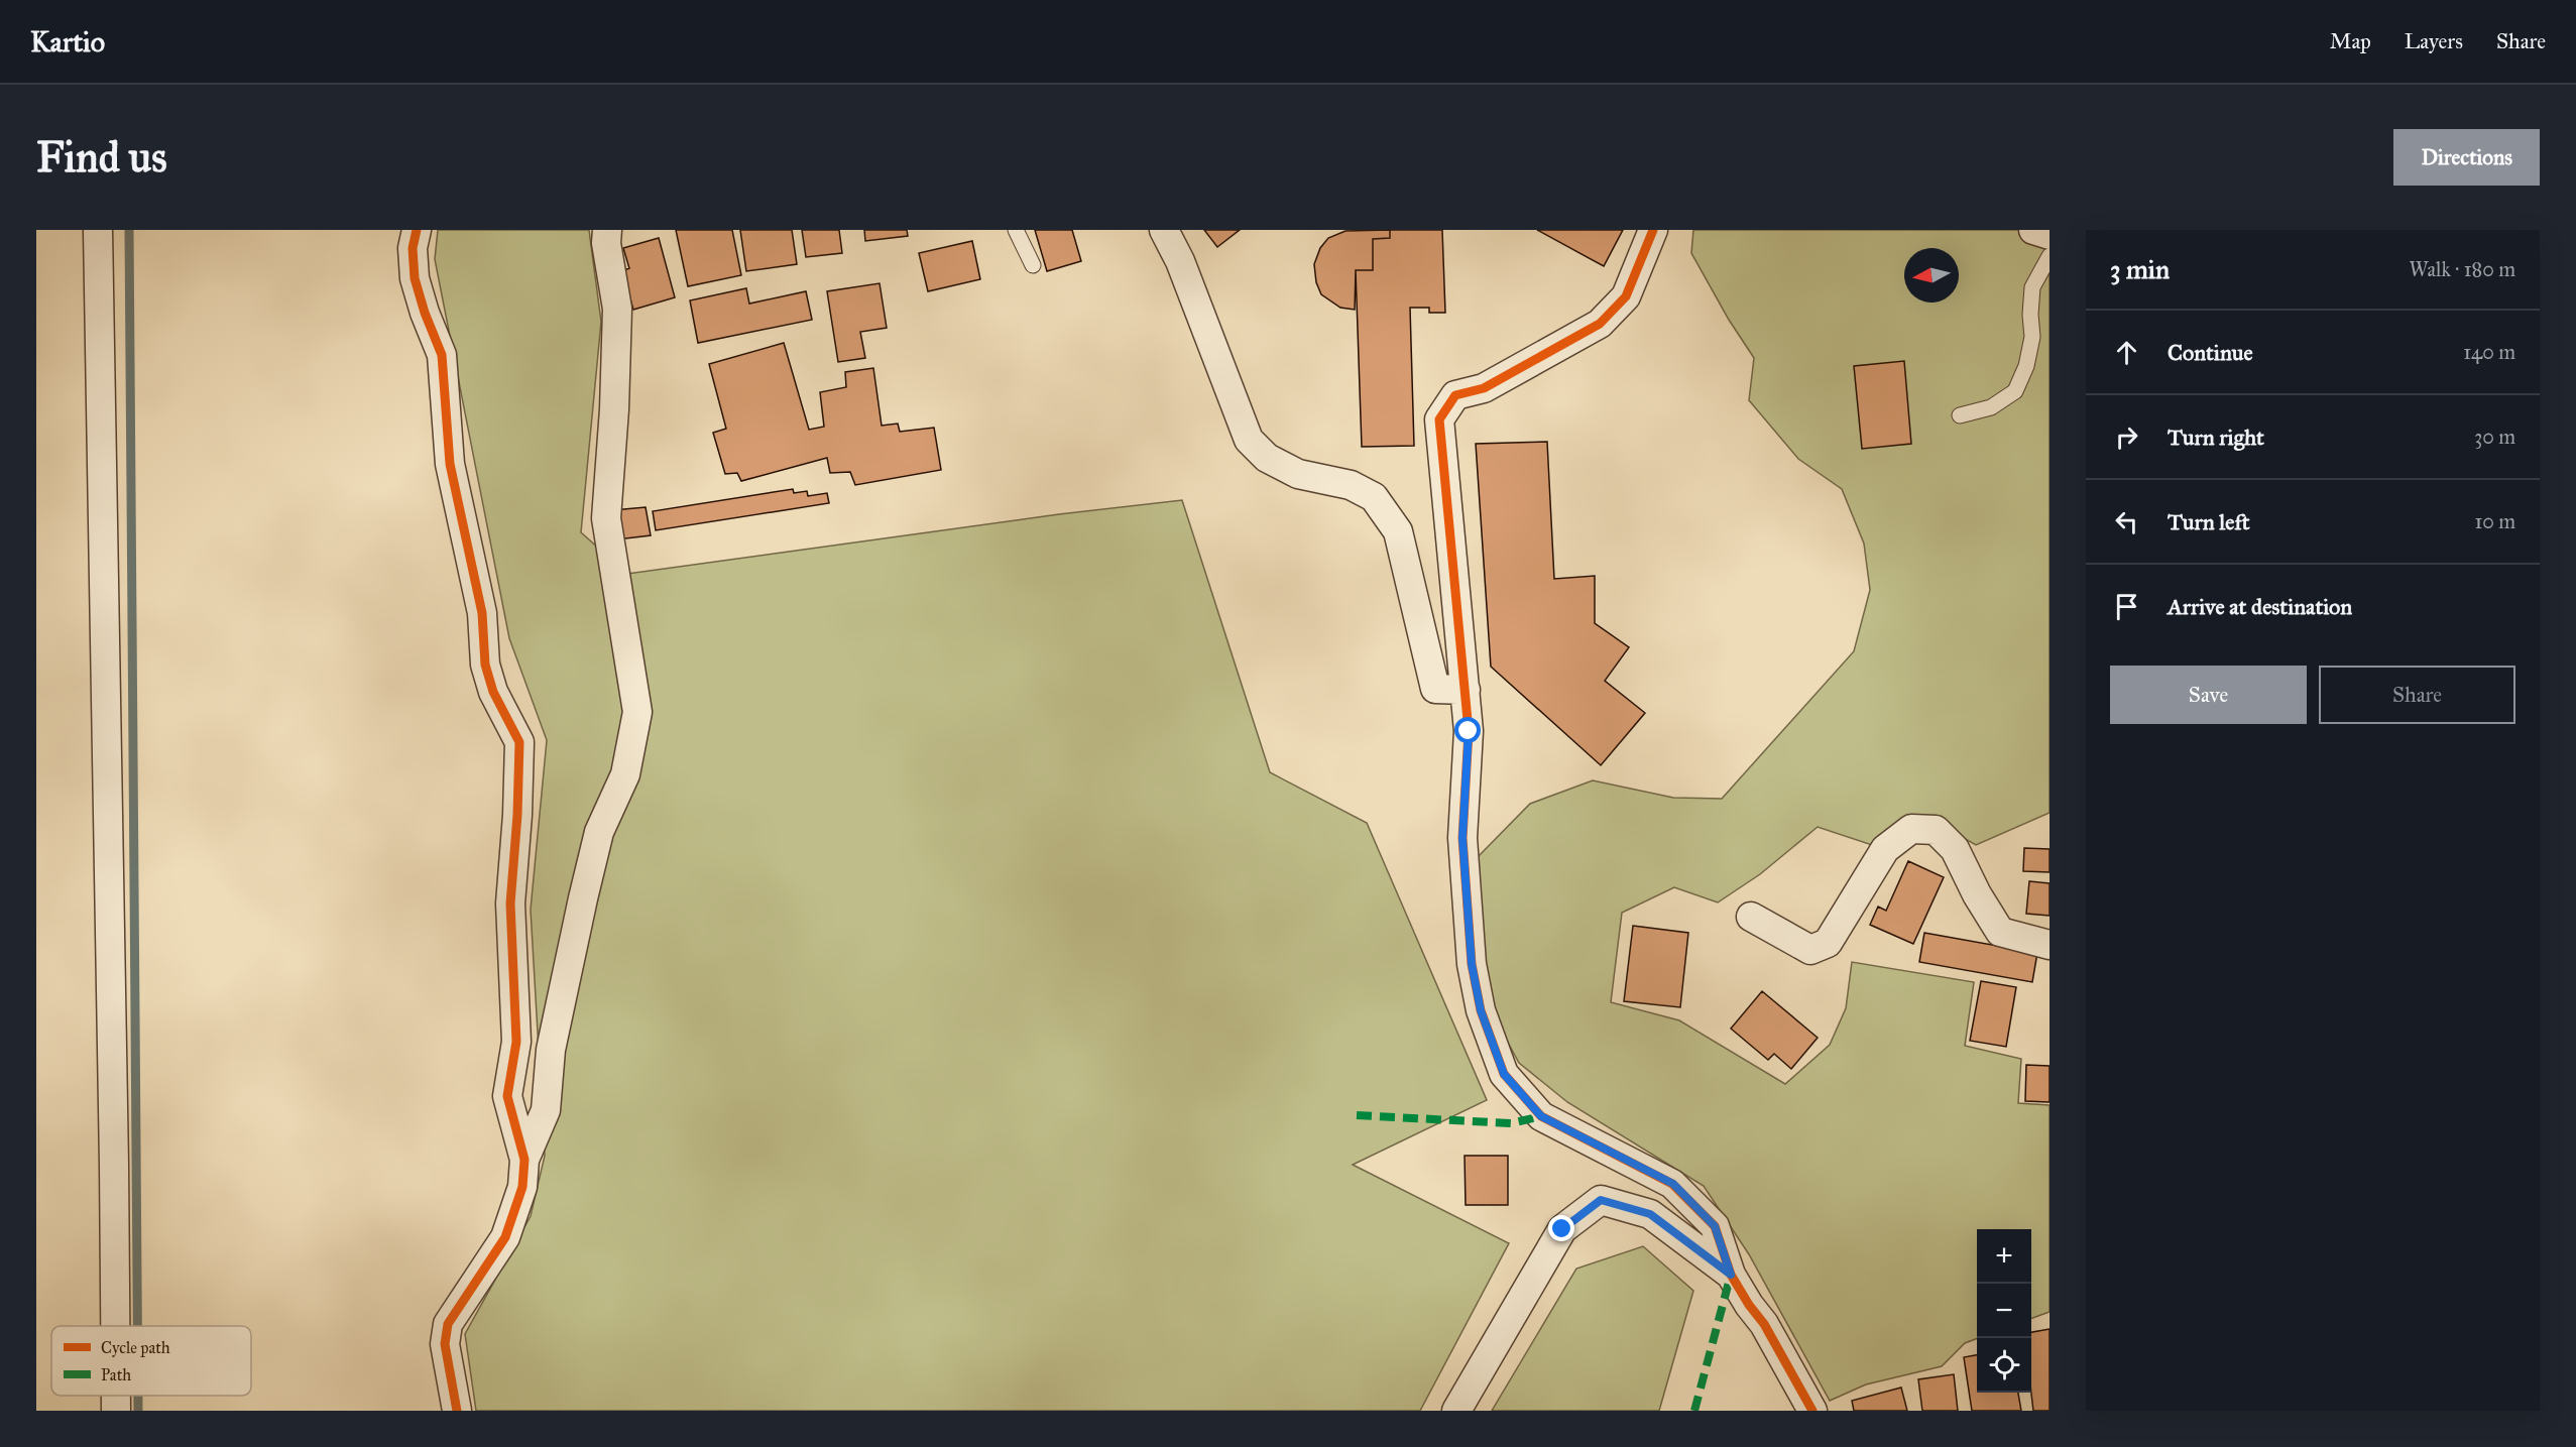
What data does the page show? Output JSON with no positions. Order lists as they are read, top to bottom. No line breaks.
{"legend":["Cycle path","Path"],"north":"left","page":{"header":"Kartio","nav":["Map","Layers","Share"],"buttons":["Directions",["Save","Share"]],"title":"Find us","heading":["3 min","Walk · 180 m"],"list":[["Continue","140 m"],["Turn right","30 m"],["Turn left","10 m"],"Arrive at destination"],"map_buttons":["+","−"]}}
